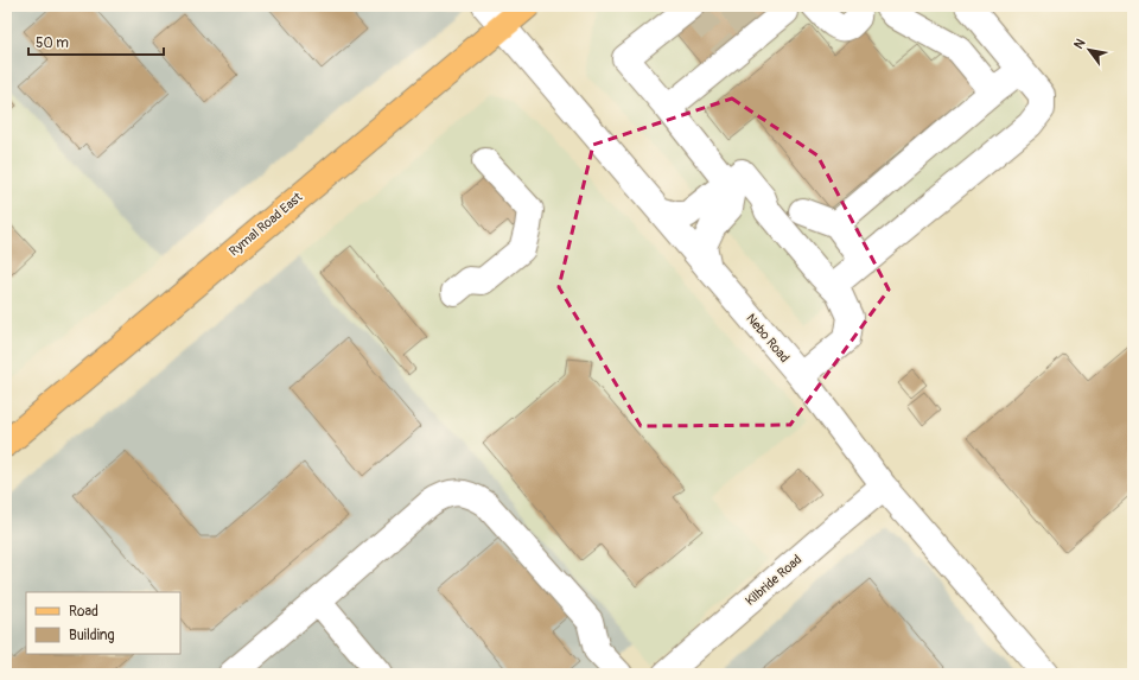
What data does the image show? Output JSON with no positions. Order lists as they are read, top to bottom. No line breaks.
{"streets":{"main road":["Rymal Road East"],"street":["Nebo Road","Kilbride Road"]},"crossings":[["Rymal Road East","Nebo Road"],["Nebo Road","Kilbride Road"]],"legend":["Road","Building"],"scale_bar":"50 m","north":"top left"}
